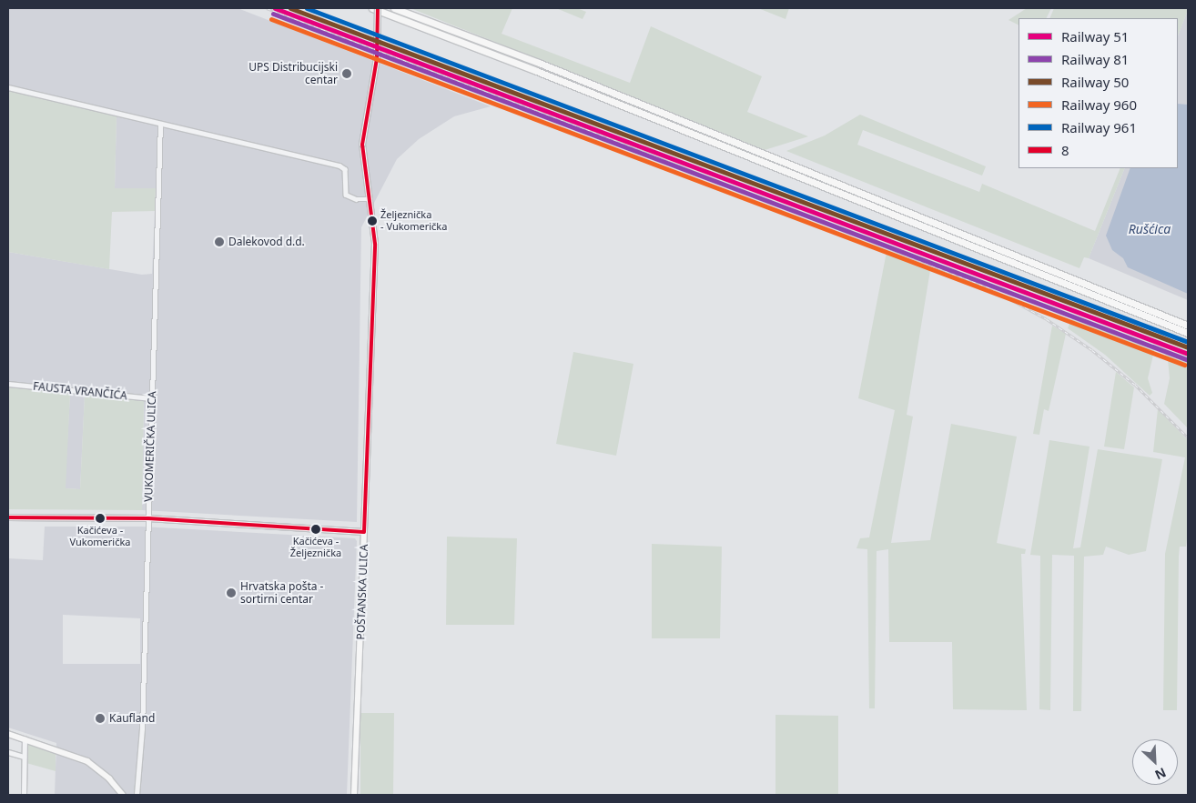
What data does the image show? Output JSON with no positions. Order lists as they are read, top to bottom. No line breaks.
{"streets":{"main road":["POŠTANSKA ULICA"],"street":["FAUSTA VRANČIĆA","VUKOMERIČKA ULICA"]},"crossings":[["FAUSTA VRANČIĆA","VUKOMERIČKA ULICA"]],"water":["Rušćica"],"places":["UPS Distribucijski centar","Željeznička - Vukomerička","Dalekovod d.d.","Kačićeva - Vukomerička","Kačićeva - Željeznička","Hrvatska pošta - sortirni centar","Kaufland"],"lines":["rail line 51","rail line 50","rail line 961","transit line 8","rail line 81","rail line 960"],"legend":["Railway 51","Railway 81","Railway 50","Railway 960","Railway 961","8"],"north":"bottom right"}
